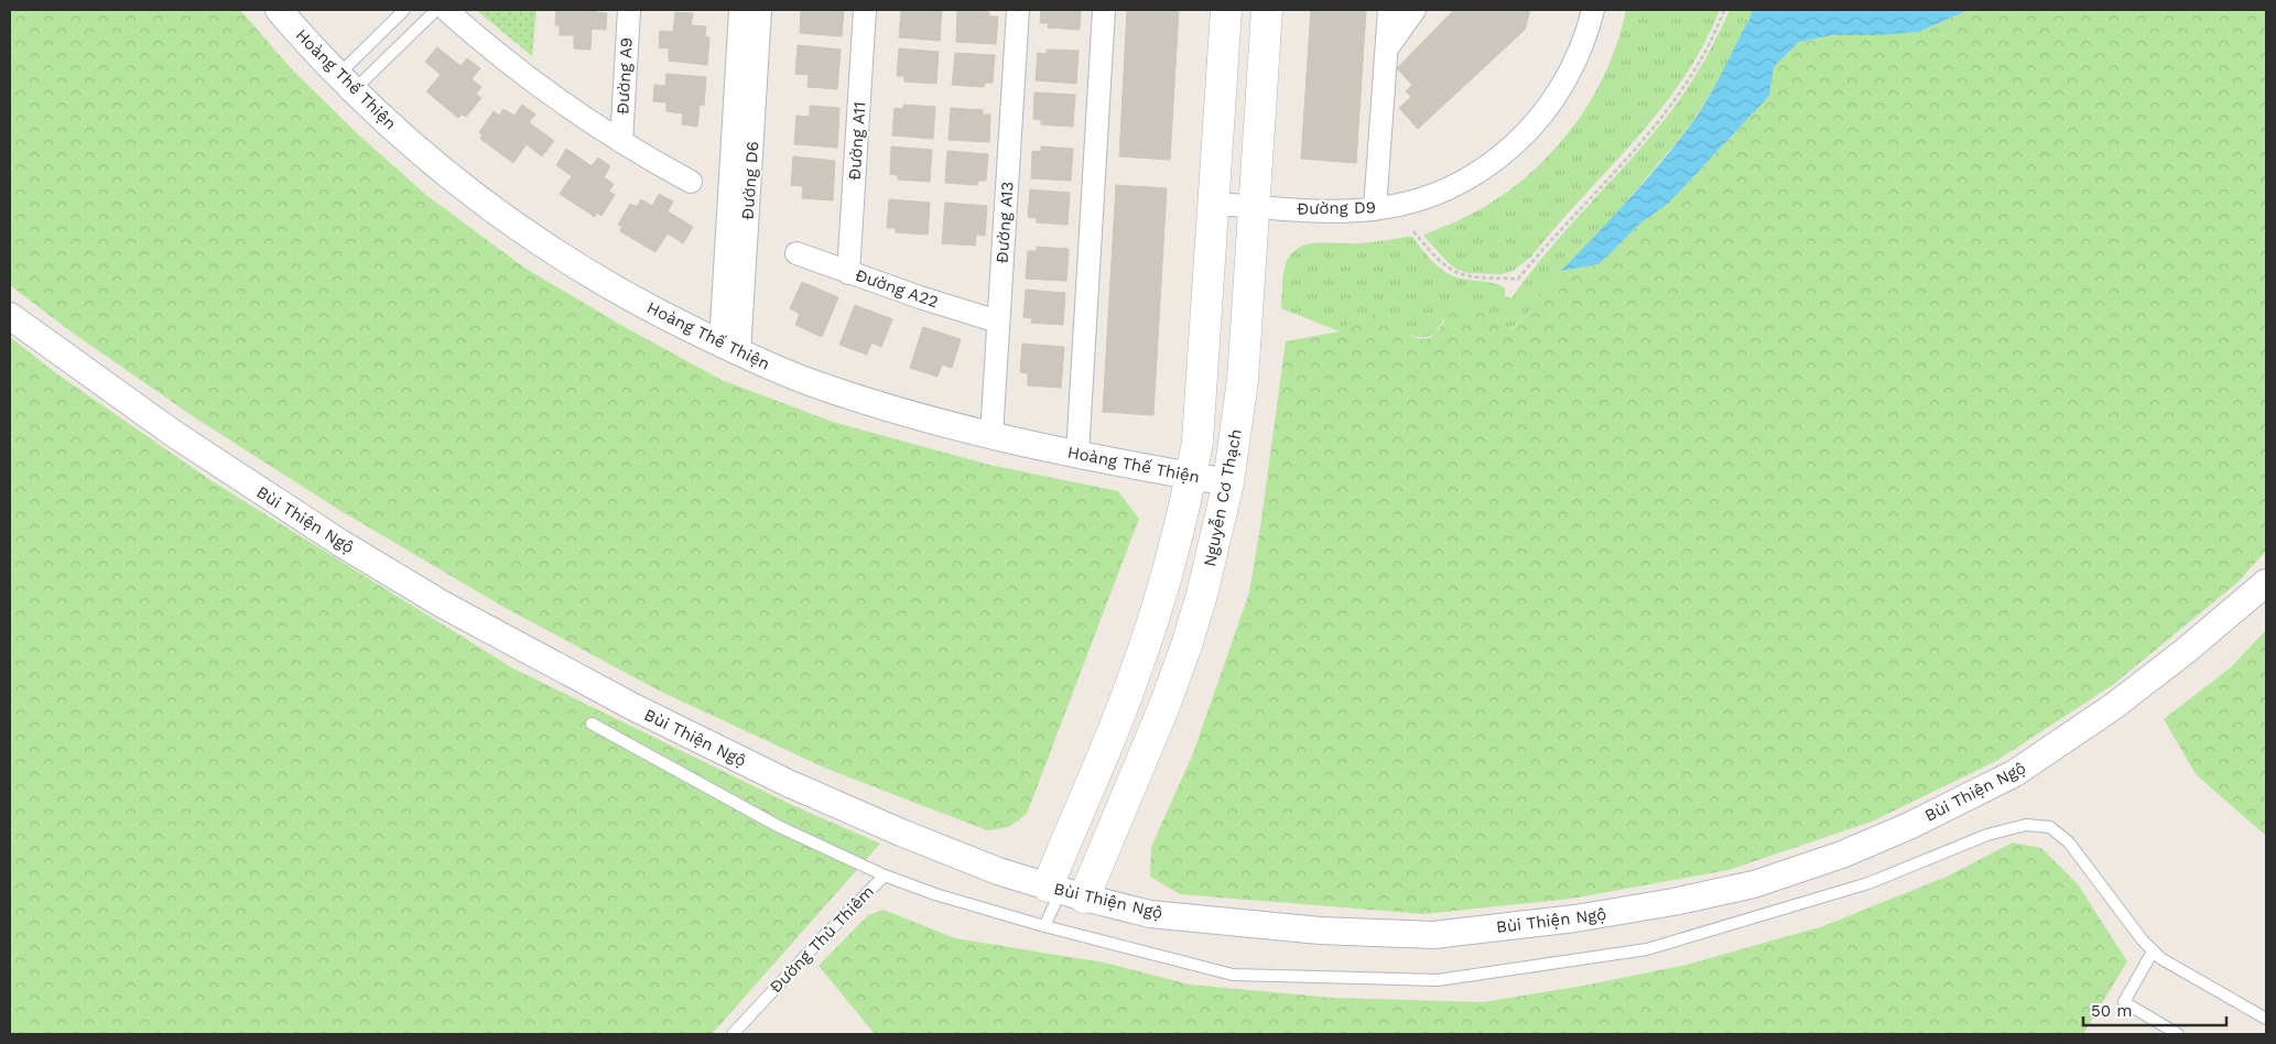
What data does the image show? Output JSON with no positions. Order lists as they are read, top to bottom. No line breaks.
{"streets":{"main road":["Nguyễn Cơ Thạch"],"street":["Đường A9","Hoàng Thế Thiện","Đường A11","Đường D6","Đường D9","Đường A13","Đường A22","Bùi Thiện Ngộ"],"lane":["Đường Thủ Thiêm"]},"crossings":[["Hoàng Thế Thiện","Đường D6"],["Hoàng Thế Thiện","Đường A13"],["Hoàng Thế Thiện","Nguyễn Cơ Thạch"],["Đường A11","Đường A22"],["Đường D9","Nguyễn Cơ Thạch"],["Đường A13","Đường A22"],["Nguyễn Cơ Thạch","Bùi Thiện Ngộ"]],"scale_bar":"50 m"}
